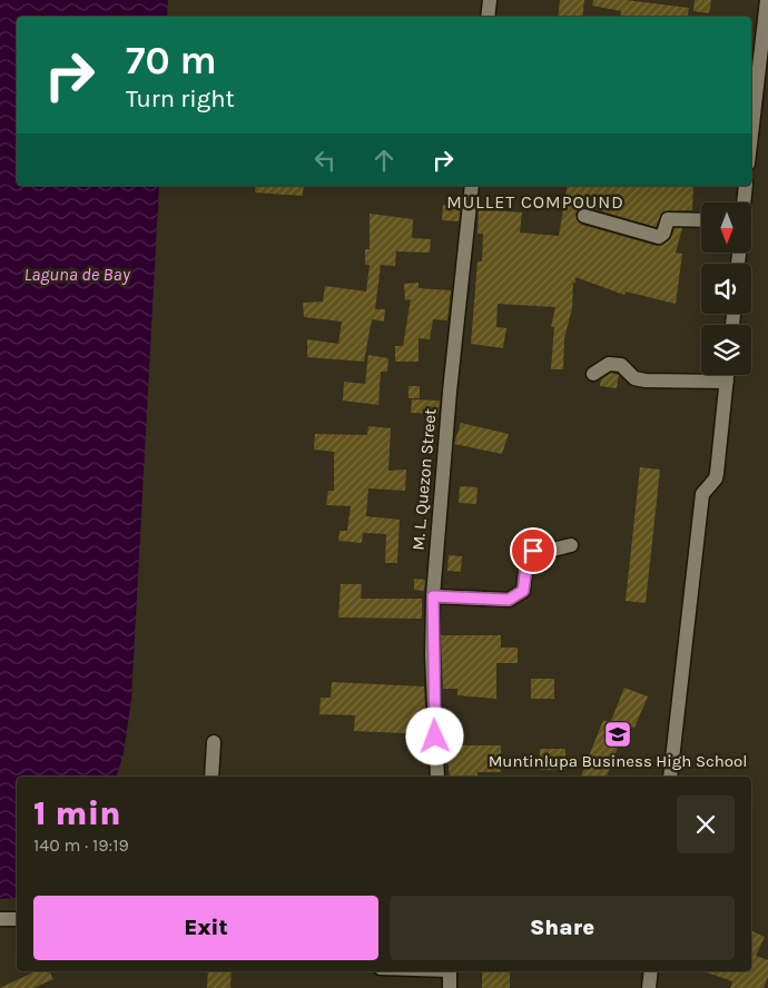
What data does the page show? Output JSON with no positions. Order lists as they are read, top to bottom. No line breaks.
{"streets":{"street":["M. L. Quezon Street"]},"districts":["MULLET COMPOUND"],"water":["Laguna de Bay"],"places":{"school or university":["Muntinlupa Business High School"]},"north":"bottom","page":{"turn":["70 m","Turn right"],"heading":["1 min","140 m · 19:19"],"buttons":["Exit","Share"]}}
